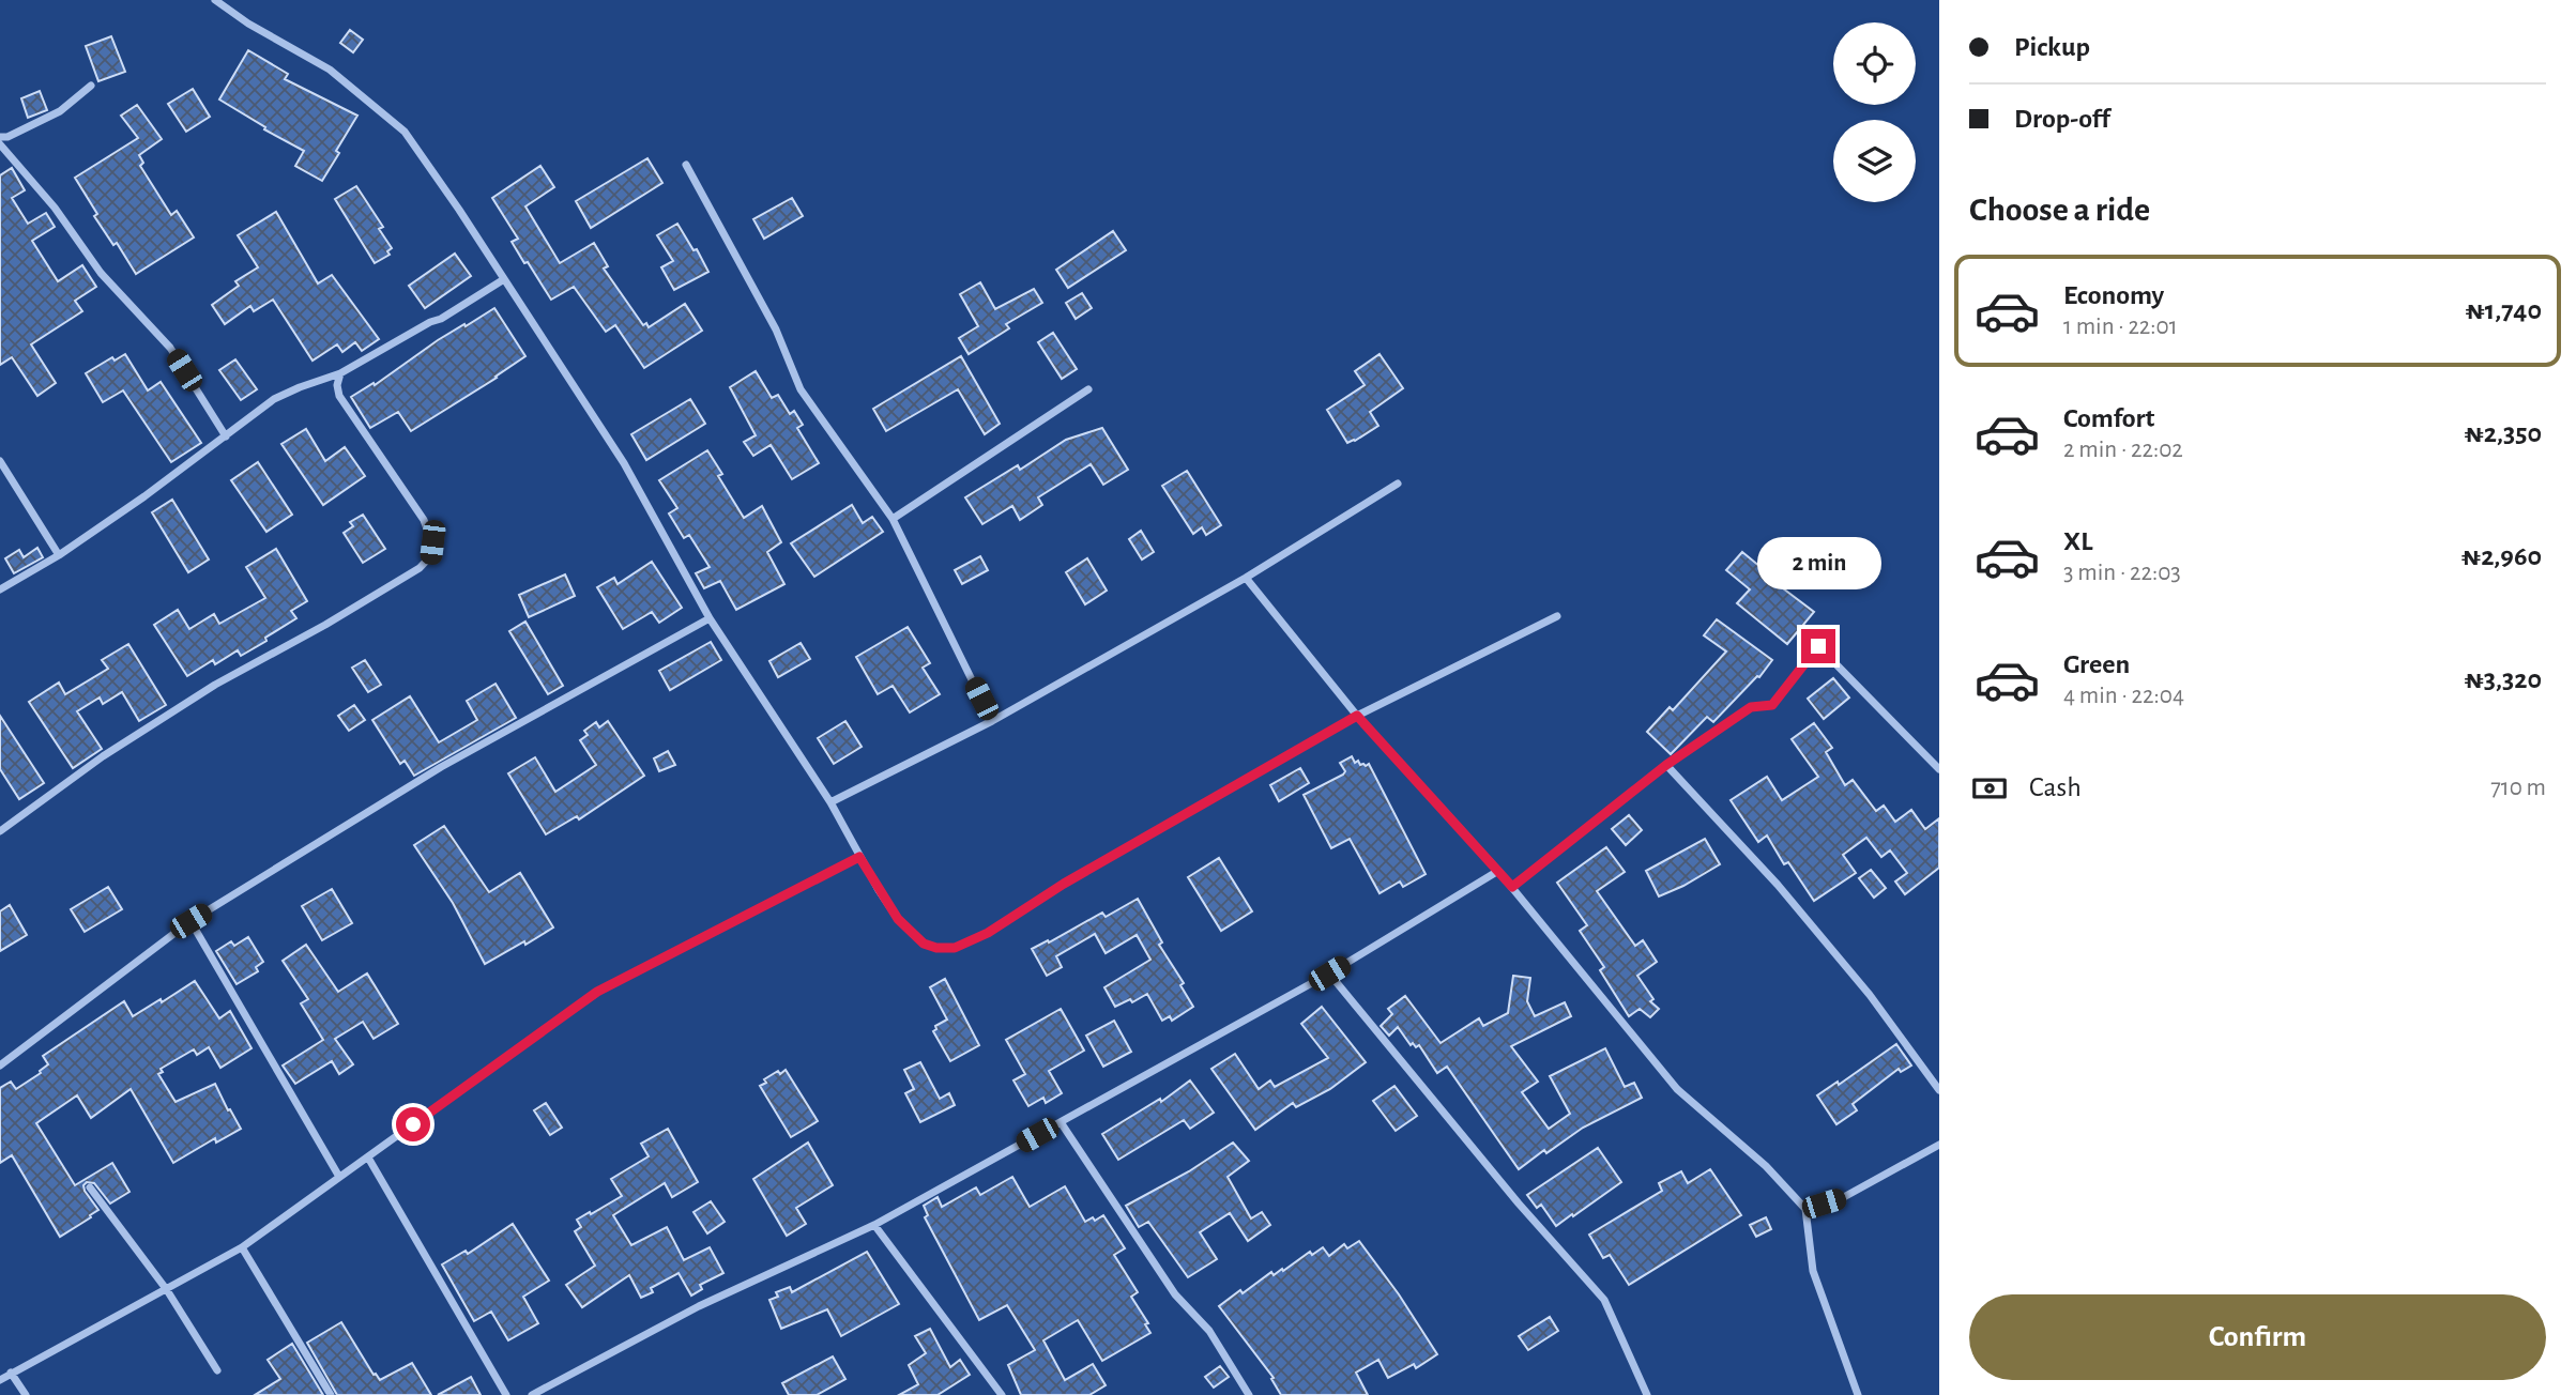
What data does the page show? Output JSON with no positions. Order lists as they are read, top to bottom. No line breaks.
{"page":{"banner":["Pickup","Drop-off"],"heading":"Choose a ride","list":[{"name":"Economy","note":"1 min · 22:01","value":"₦1,740"},{"name":"Comfort","note":"2 min · 22:02","value":"₦2,350"},{"name":"XL","note":"3 min · 22:03","value":"₦2,960"},{"name":"Green","note":"4 min · 22:04","value":"₦3,320"}],"bubble":"2 min","pay":["Cash","710 m"],"buttons":"Confirm"}}
